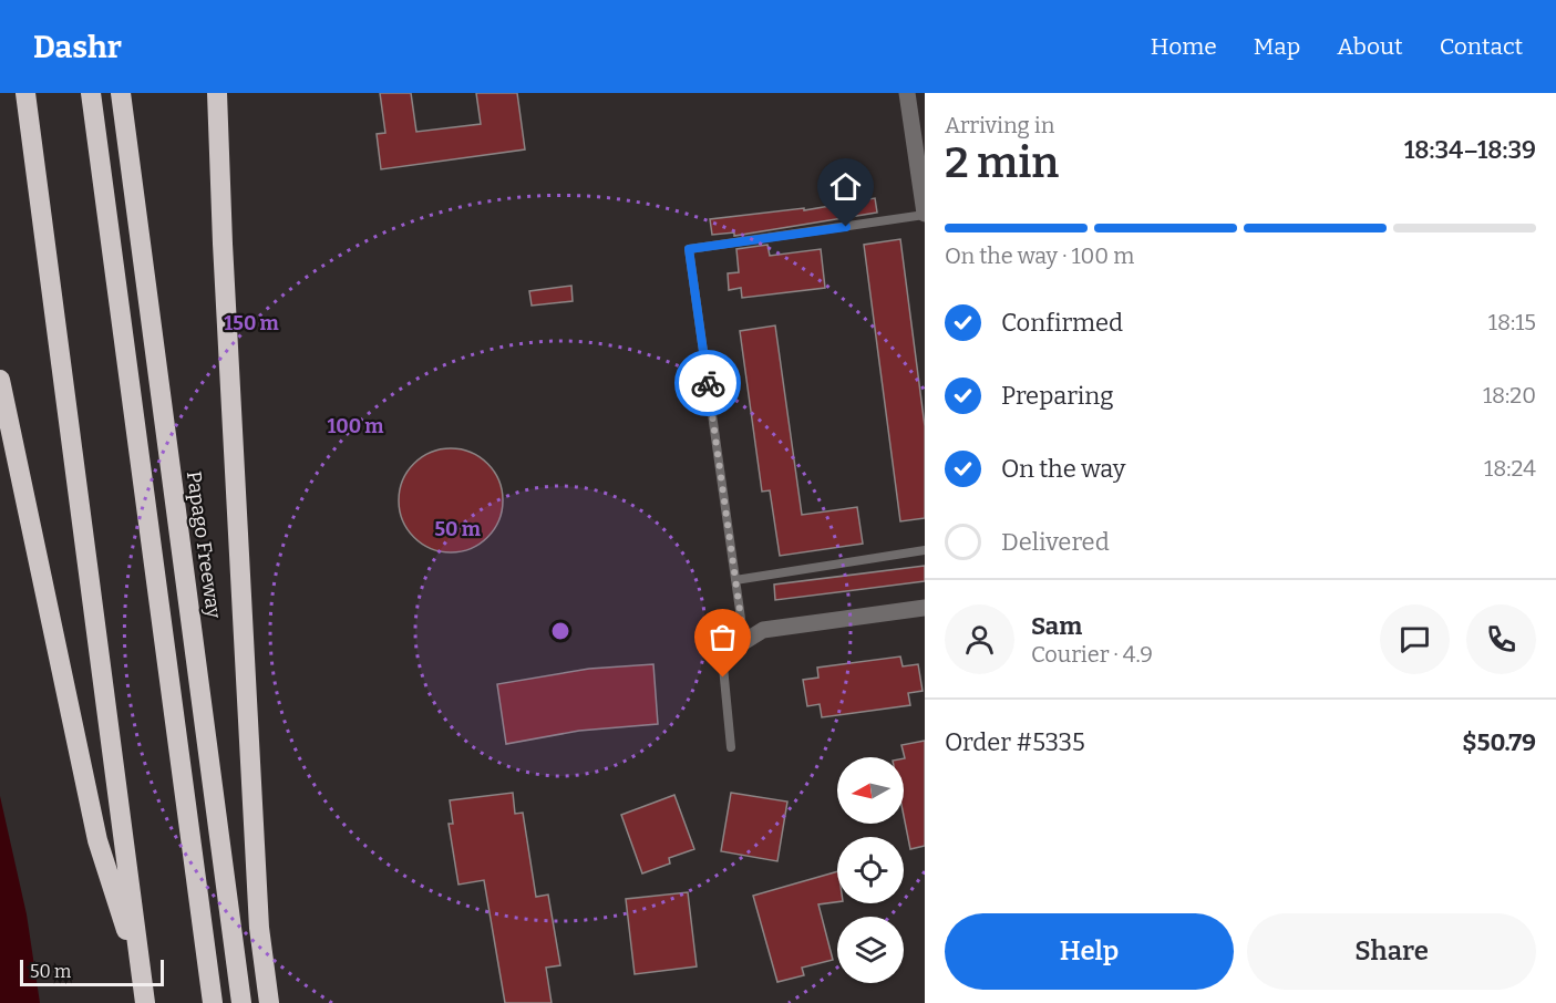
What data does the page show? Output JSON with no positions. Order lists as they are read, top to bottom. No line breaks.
{"streets":{"highway":["Papago Freeway"]},"scale_bar":"50 m","north":"left","page":{"header":"Dashr","nav":["Home","Map","About","Contact"],"heading":["2 min","Arriving in","18:34–18:39"],"panel":["Sam","Courier · 4.9","Order #5335","$50.79"],"bar":"On the way · 100 m","list":[["Confirmed","18:15"],["Preparing","18:20"],["On the way","18:24"],"Delivered"],"buttons":["Help","Share"],"scale":"50 m"},"rings":["150 m","100 m","50 m"]}
